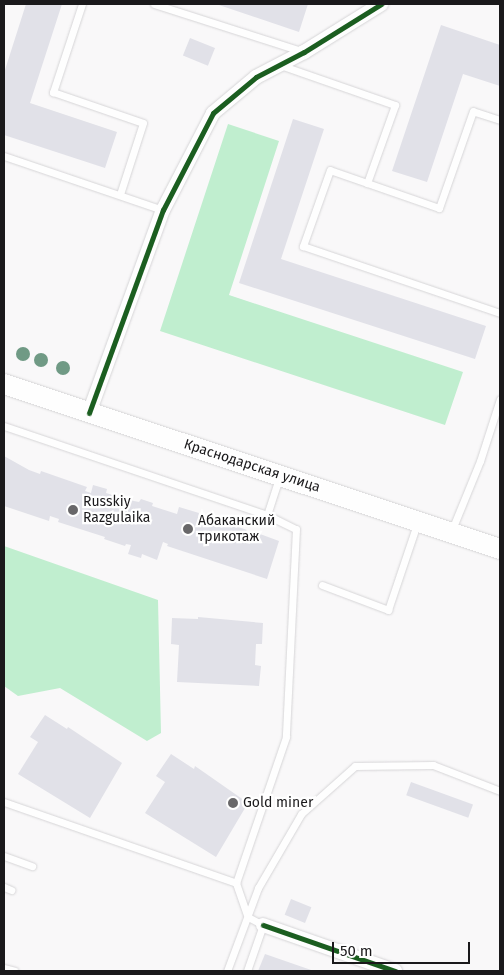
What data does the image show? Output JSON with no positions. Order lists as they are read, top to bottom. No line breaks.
{"streets":{"main road":["Краснодарская улица"]},"places":["Russkiy Razgulaika","Абаканский трикотаж","Gold miner"],"scale_bar":"50 m"}
